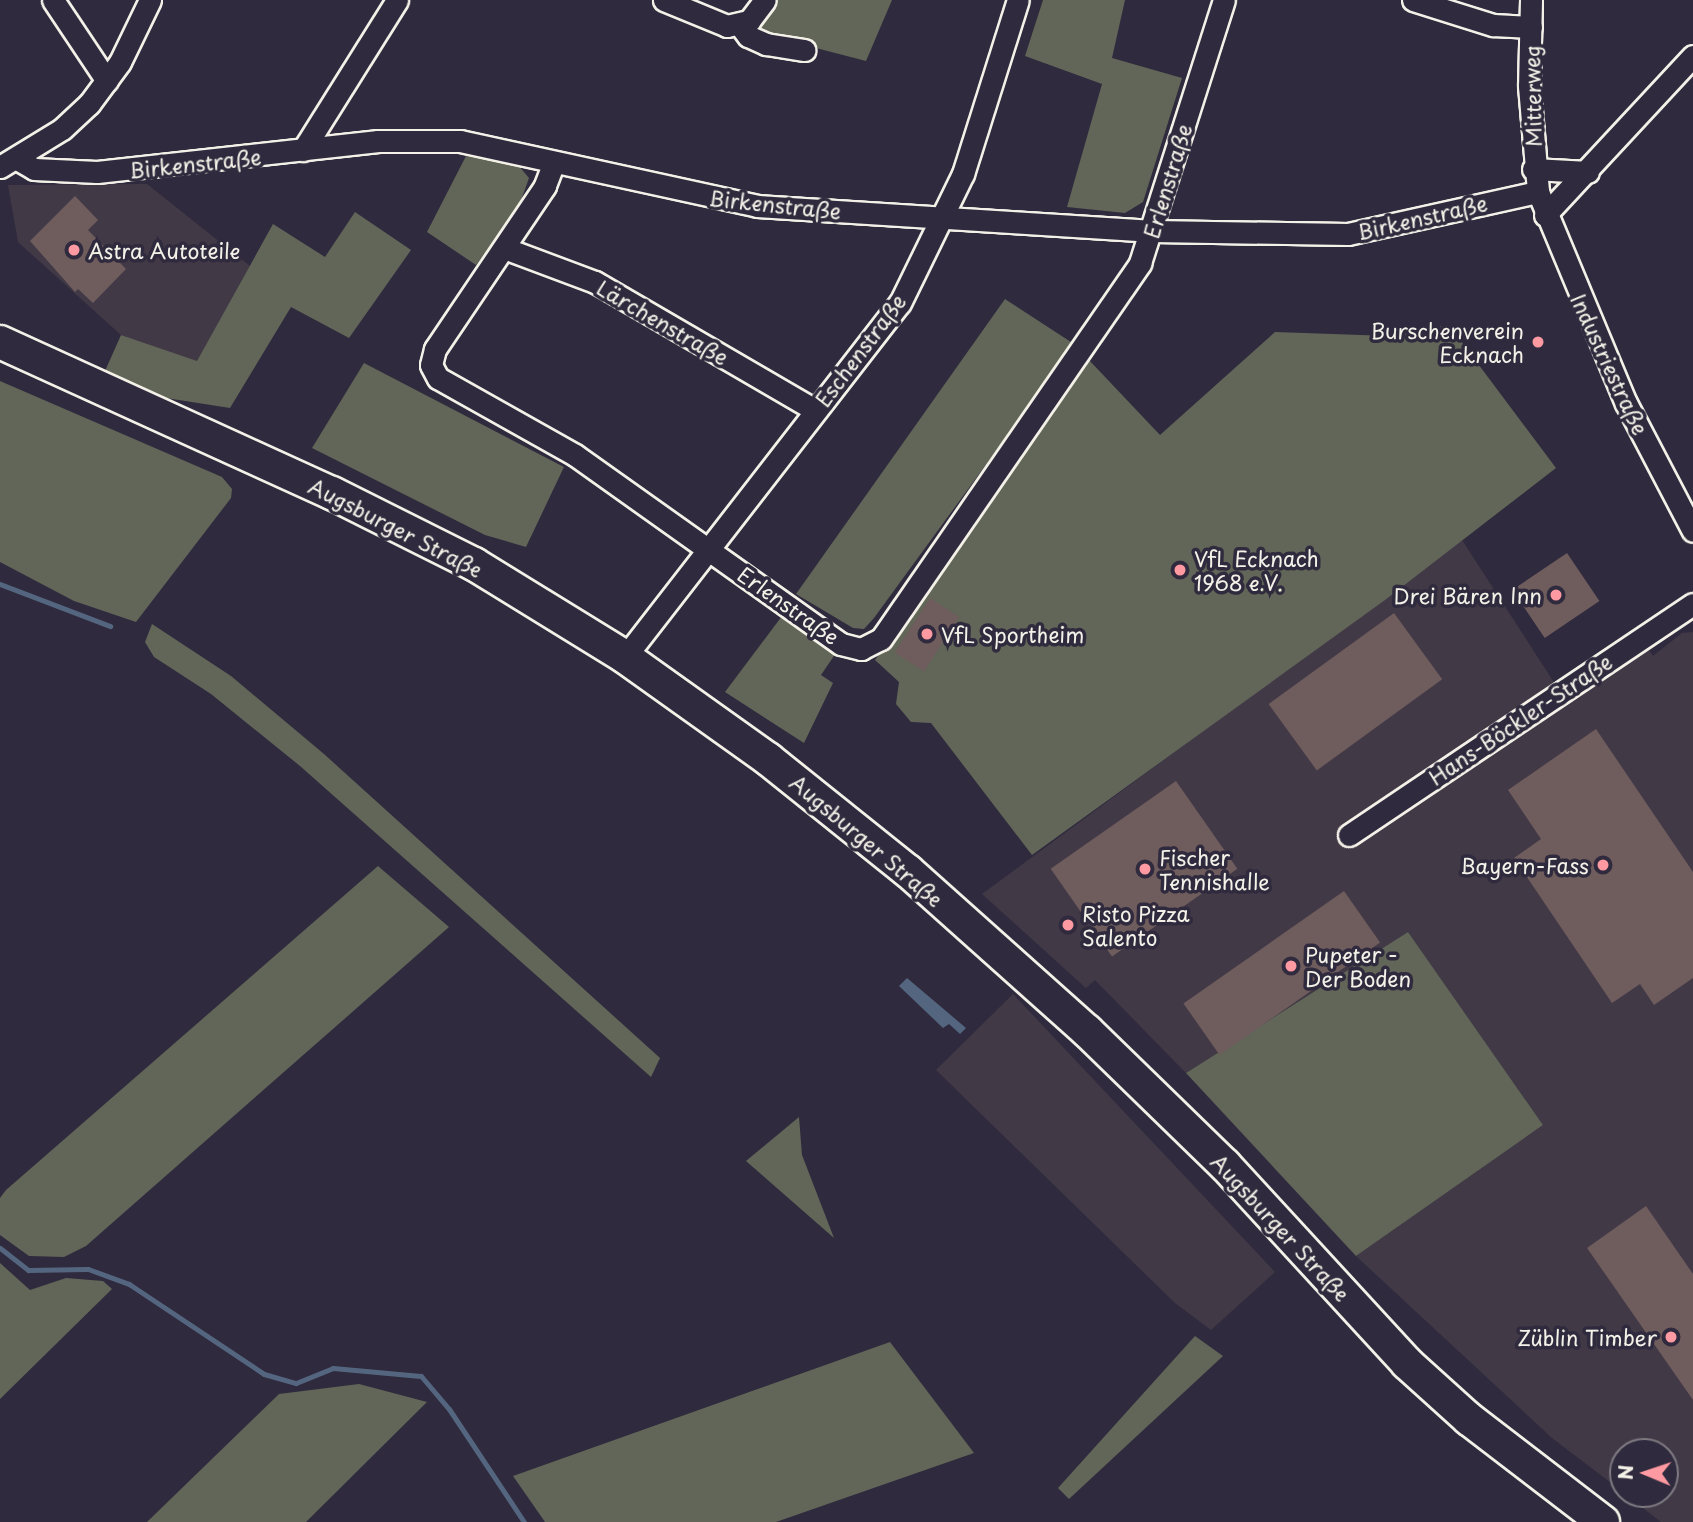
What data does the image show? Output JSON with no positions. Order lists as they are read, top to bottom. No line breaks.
{"streets":{"main road":["Augsburger Straße"],"street":["Mitterweg","Birkenstraße","Erlenstraße","Lärchenstraße","Eschenstraße","Industriestraße","Hans-Böckler-Straße"]},"crossings":[["Mitterweg","Birkenstraße"],["Mitterweg","Industriestraße"],["Birkenstraße","Erlenstraße"],["Birkenstraße","Eschenstraße"],["Birkenstraße","Industriestraße"],["Erlenstraße","Lärchenstraße"],["Erlenstraße","Eschenstraße"],["Lärchenstraße","Eschenstraße"],["Eschenstraße","Augsburger Straße"]],"places":["Astra Autoteile","Burschenverein Ecknach","VfL Ecknach 1968 e.V.","Drei Bären Inn","VfL Sportheim","Bayern-Fass","Fischer Tennishalle","Risto Pizza Salento","Pupeter - Der Boden","Züblin Timber"],"north":"left"}
